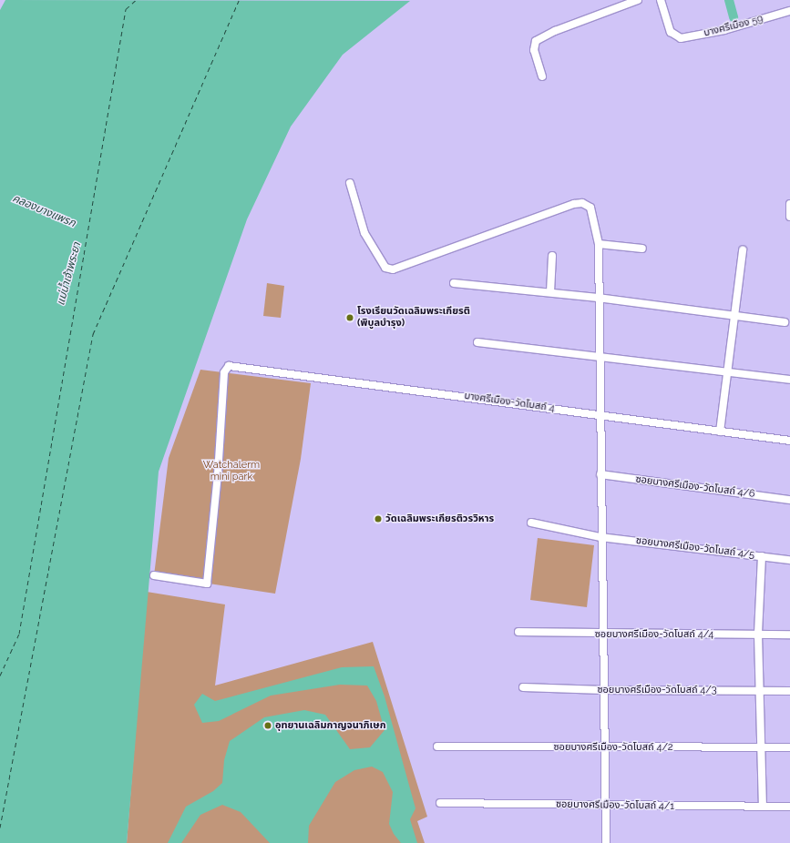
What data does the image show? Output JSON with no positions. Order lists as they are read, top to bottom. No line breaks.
{"streets":{"street":["บางศรีเมือง 59","บางศรีเมือง-วัดโบสถ์ 4","ซอยบางศรีเมือง-วัดโบสถ์ 4/6","ซอยบางศรีเมือง-วัดโบสถ์ 4/5","ซอยบางศรีเมือง-วัดโบสถ์ 4/4","ซอยบางศรีเมือง-วัดโบสถ์ 4/3","ซอยบางศรีเมือง-วัดโบสถ์ 4/2","ซอยบางศรีเมือง-วัดโบสถ์ 4/1"]},"water":["คลองบางแพรก","แม่น้ำเจ้าพระยา"],"parks":["Watchalerm mini park"],"places":["โรงเรียนวัดเฉลิมพระเกียรติ (พิบูลบำรุง)","วัดเฉลิมพระเกียรติวรวิหาร","อุทยานเฉลิมกาญจนาภิเษก"]}
